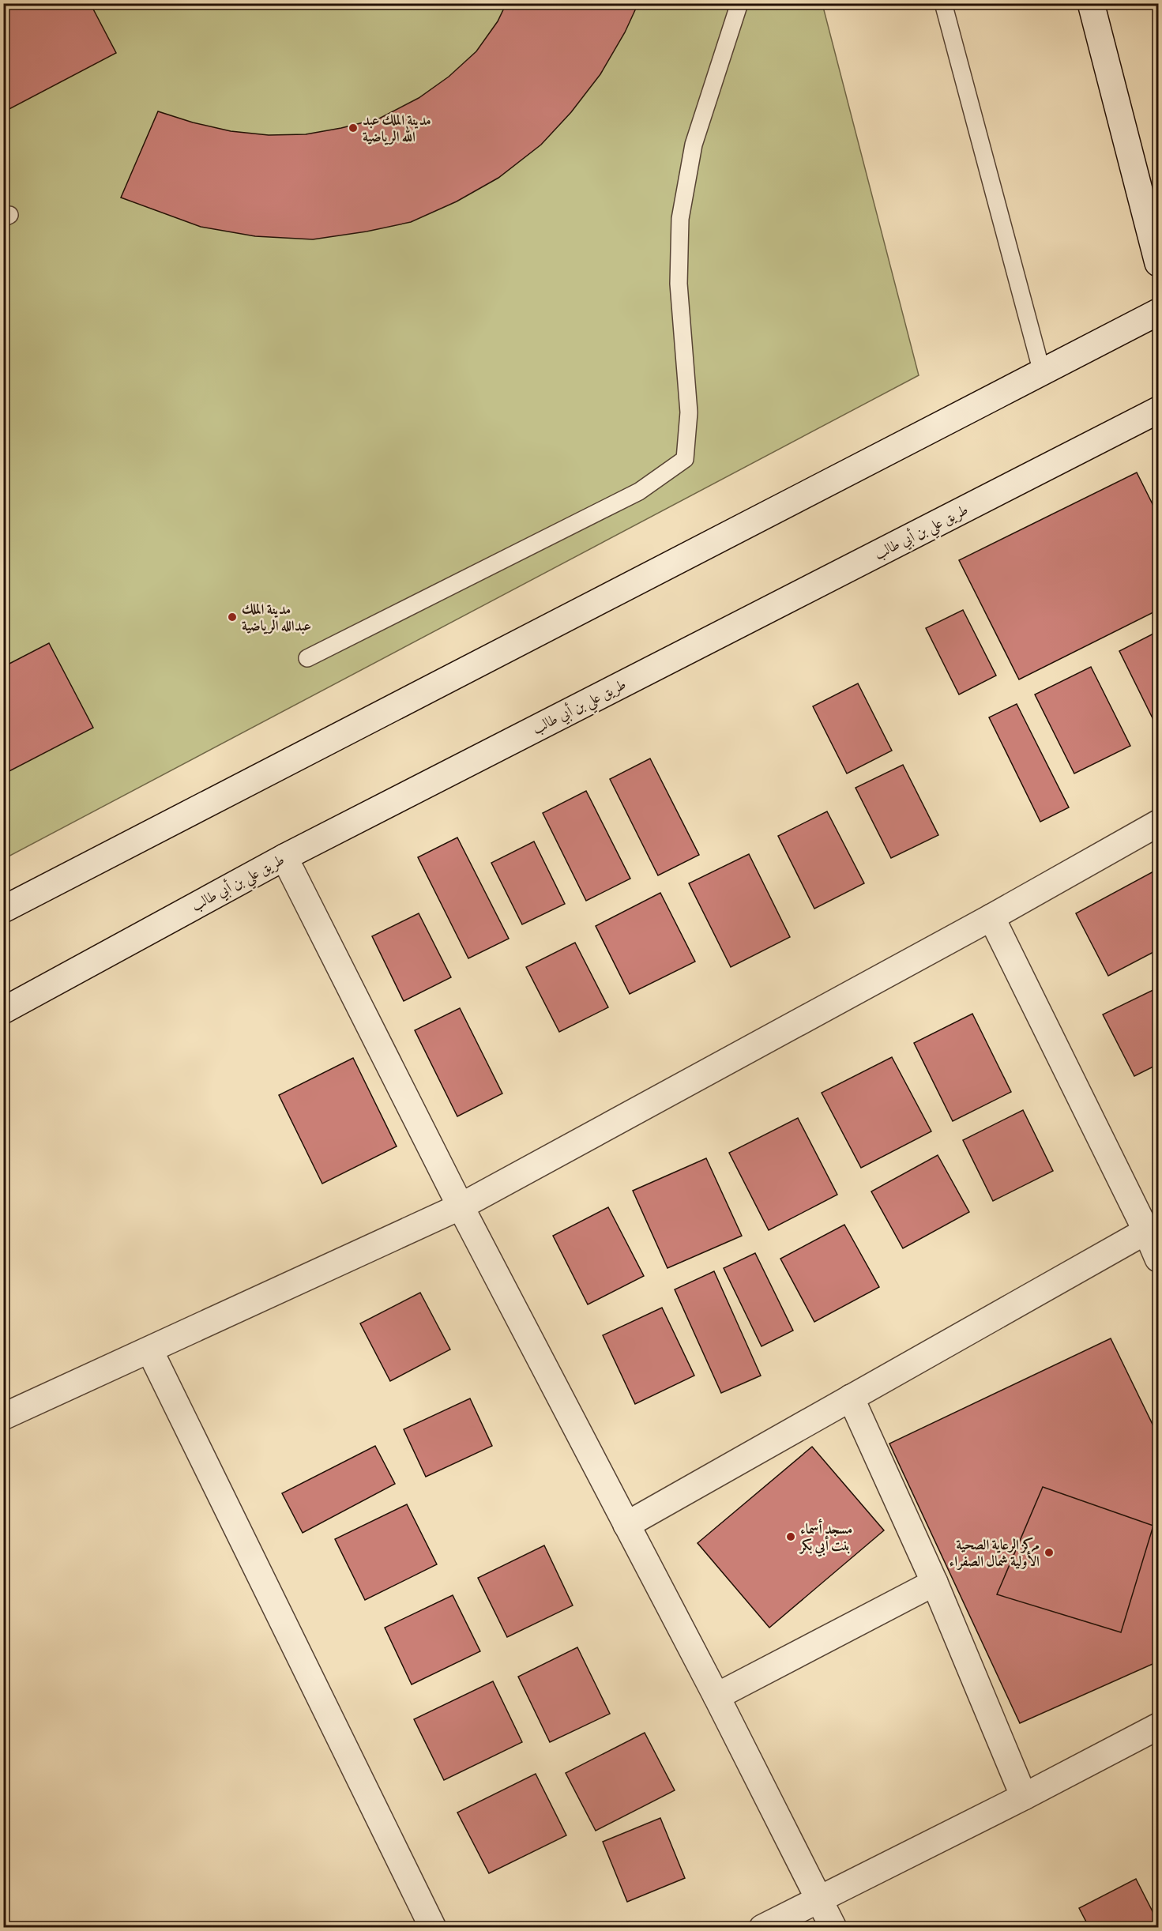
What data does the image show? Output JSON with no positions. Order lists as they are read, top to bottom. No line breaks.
{"streets":{"street":["طريق علي بن أبي طالب"]},"places":["مدينة الملك عبد الله الرياضية","مدينة الملك عبدالله الرياضية","مسجد أسماء بنت أبي بكر","مركز الرعاية الصحية الأولية شمال الصفراء"]}
